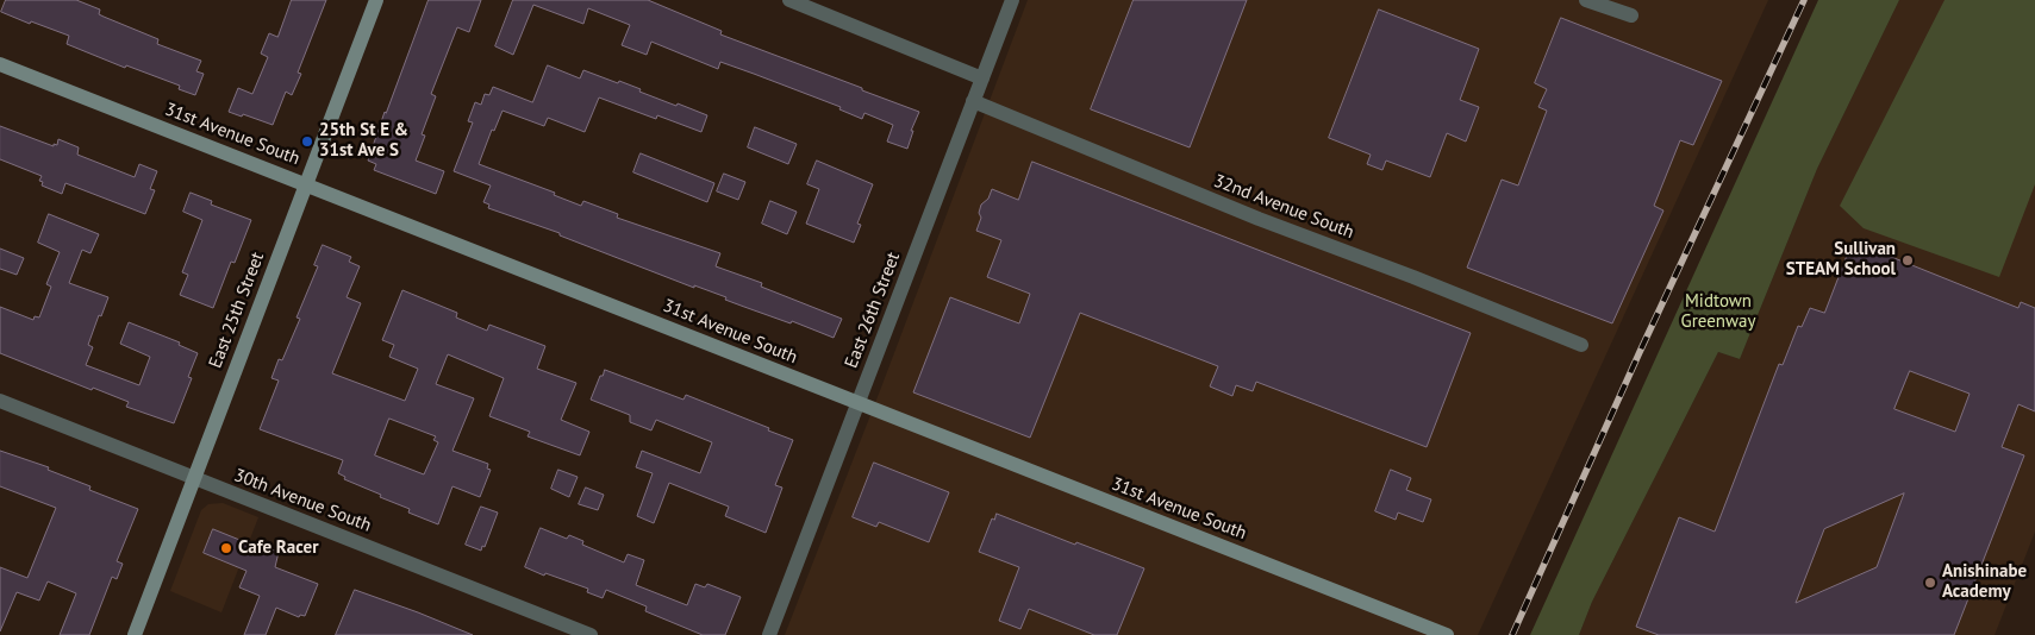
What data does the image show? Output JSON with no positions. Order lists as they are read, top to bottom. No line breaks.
{"streets":{"street":["31st Avenue South","32nd Avenue South","East 25th Street","East 26th Street","30th Avenue South"]},"crossings":[["31st Avenue South","East 25th Street"],["31st Avenue South","East 26th Street"],["32nd Avenue South","East 26th Street"],["East 25th Street","30th Avenue South"]],"parks":["Midtown Greenway"],"places":["25th St E & 31st Ave S","Sullivan STEAM School","Cafe Racer","Anishinabe Academy"]}
